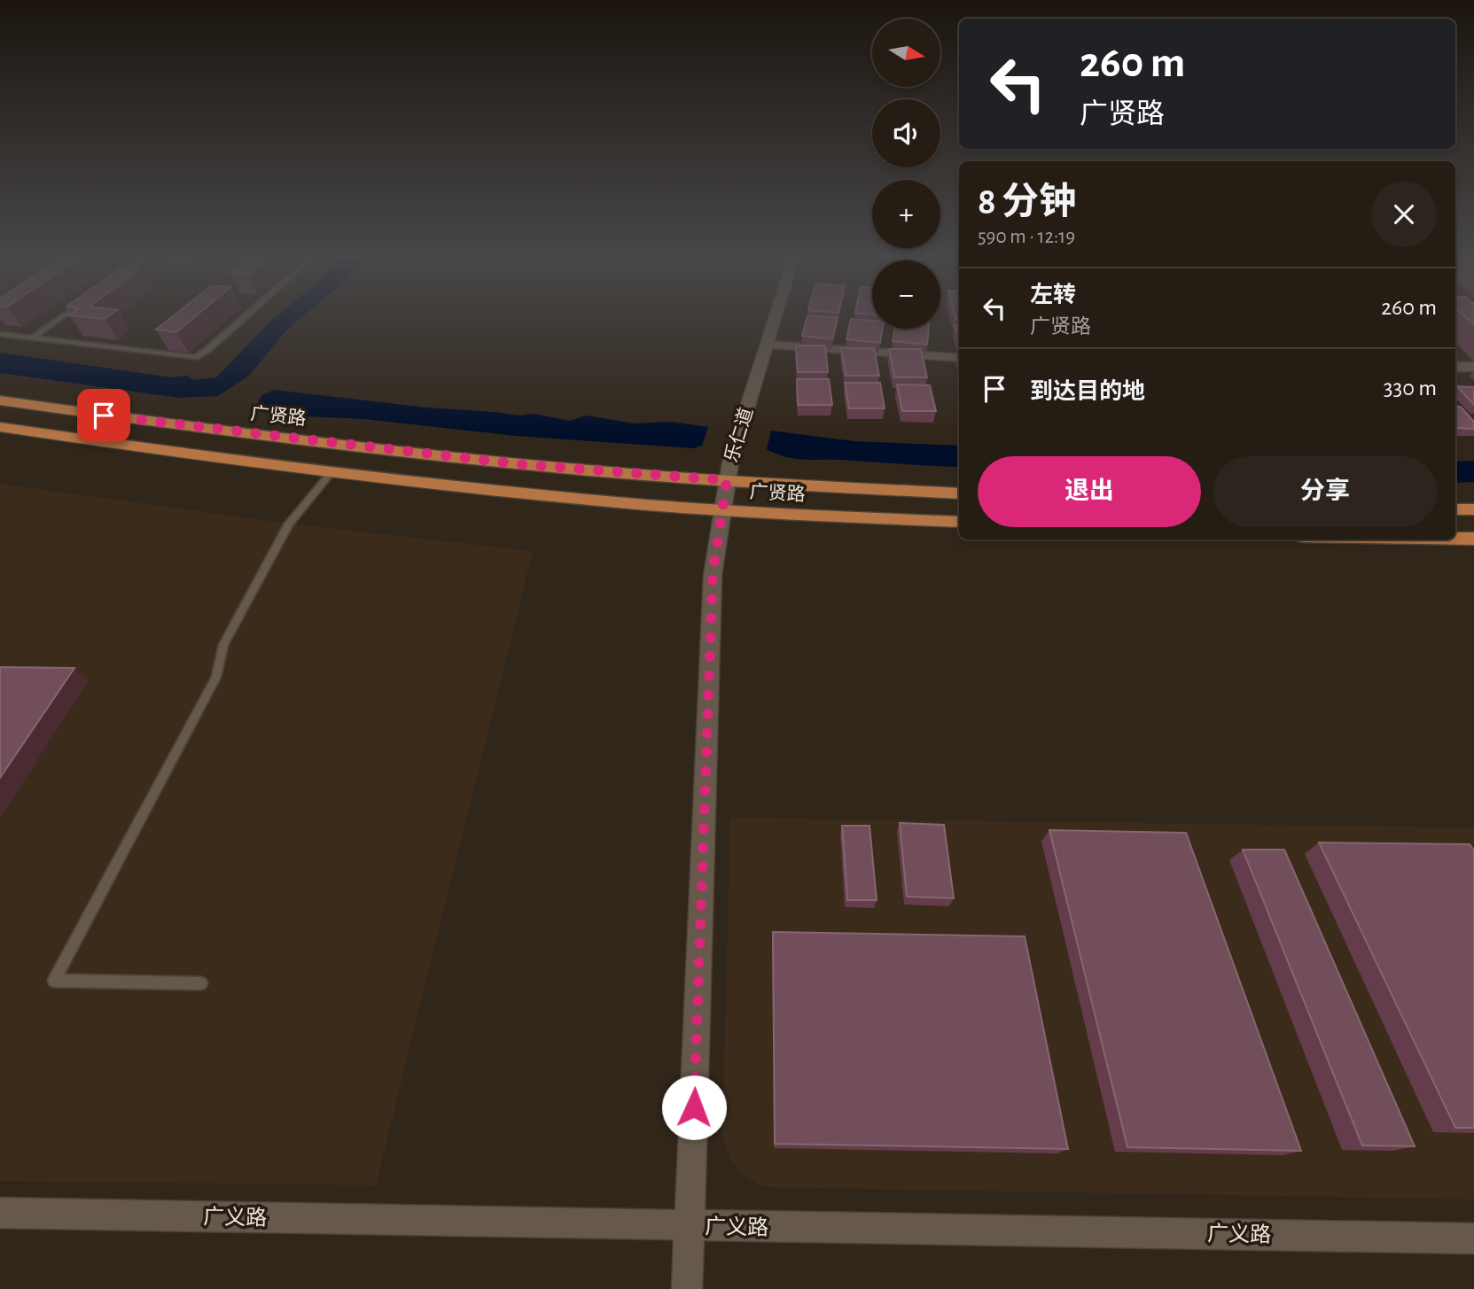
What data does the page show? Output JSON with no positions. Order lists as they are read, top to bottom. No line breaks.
{"streets":{"main road":["广贤路"],"street":["乐仁道","广义路"]},"crossings":[["广贤路","乐仁道"],["乐仁道","广义路"]],"north":"right","page":{"map_buttons":["+","−"],"turn":["260 m","广贤路"],"heading":["8 分钟","590 m · 12:19"],"list":[{"name":"左转","note":"广贤路","value":"260 m"},{"name":"到达目的地","value":"330 m"}],"buttons":["退出","分享"]}}
